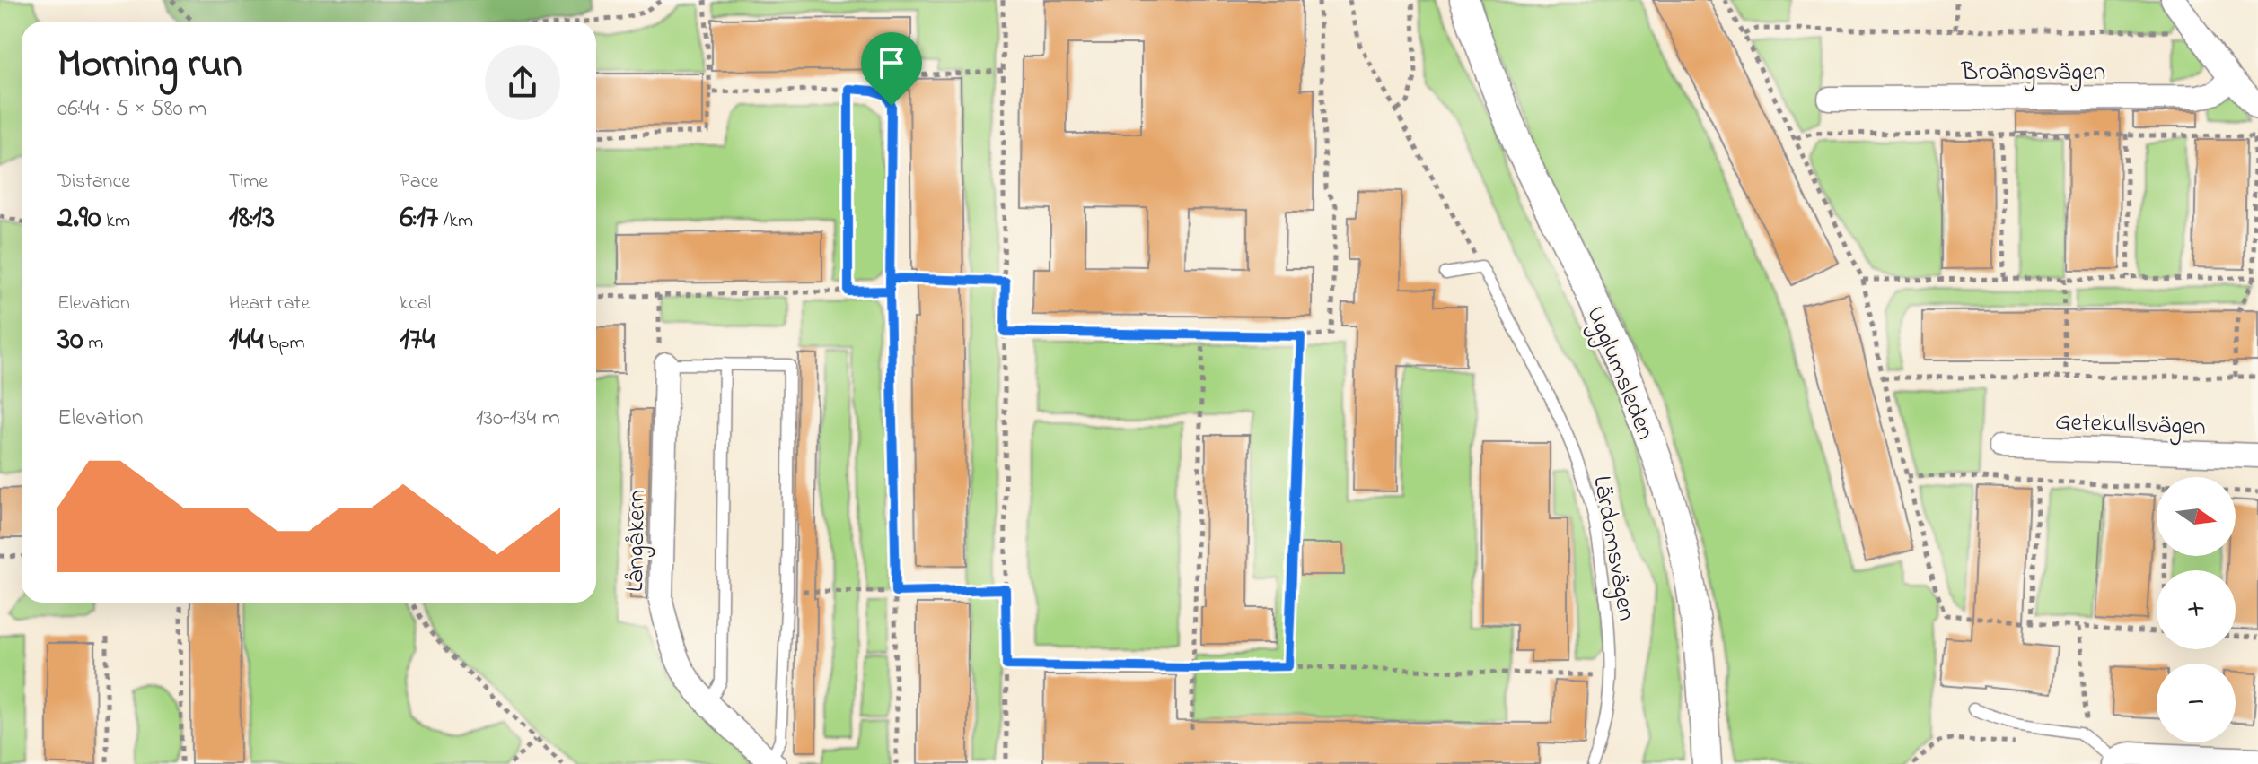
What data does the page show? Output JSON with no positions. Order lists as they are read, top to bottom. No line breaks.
{"streets":{"street":["Broängsvägen","Ugglumsleden","Getekullsvägen","Långåkern"],"lane":["Lärdomsvägen"]},"north":"right","page":{"heading":["Morning run","06:44 · 5 × 580 m"],"stats":[["Distance","2.90 km"],["Time","18:13"],["Pace","6:17 /km"],["Elevation","30 m"],["Heart rate","144 bpm"],["kcal","174"]],"chart":["Elevation","130–134 m"],"map_buttons":["+","−"]}}
